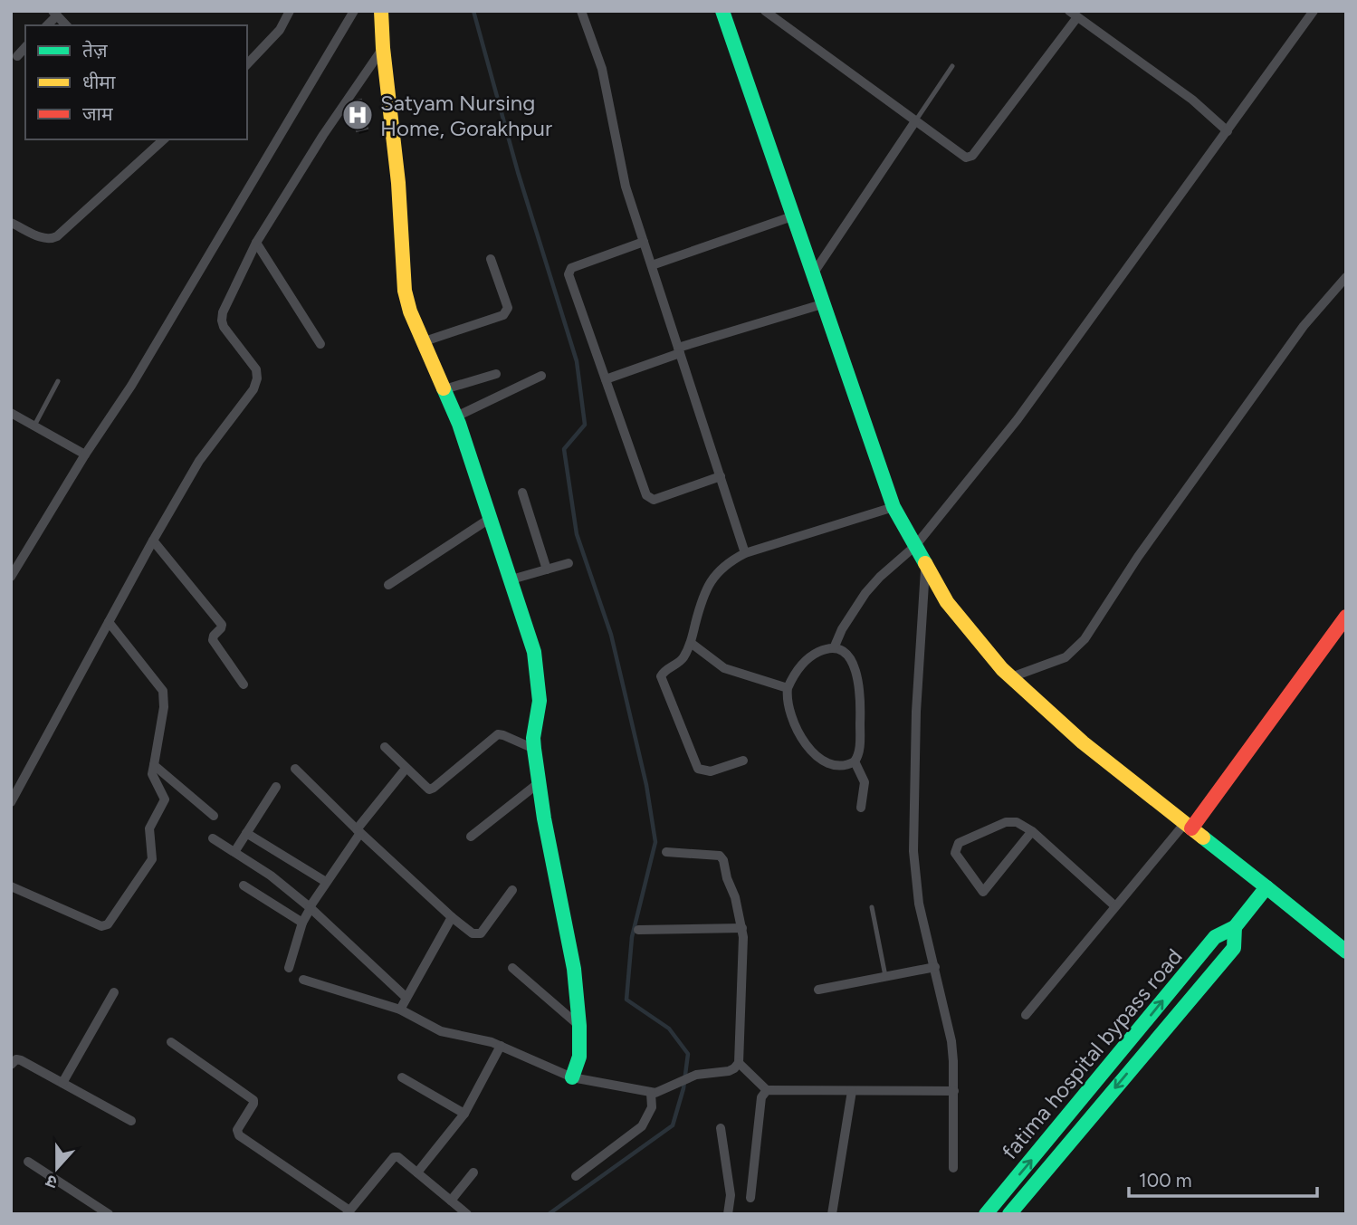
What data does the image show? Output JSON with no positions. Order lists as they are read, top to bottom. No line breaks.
{"streets":{"main road":["fatima hospital bypass road"]},"places":{"hospital":["Satyam Nursing Home, Gorakhpur"]},"legend":["तेज़","धीमा","जाम"],"scale_bar":"100 m","north":"bottom"}
